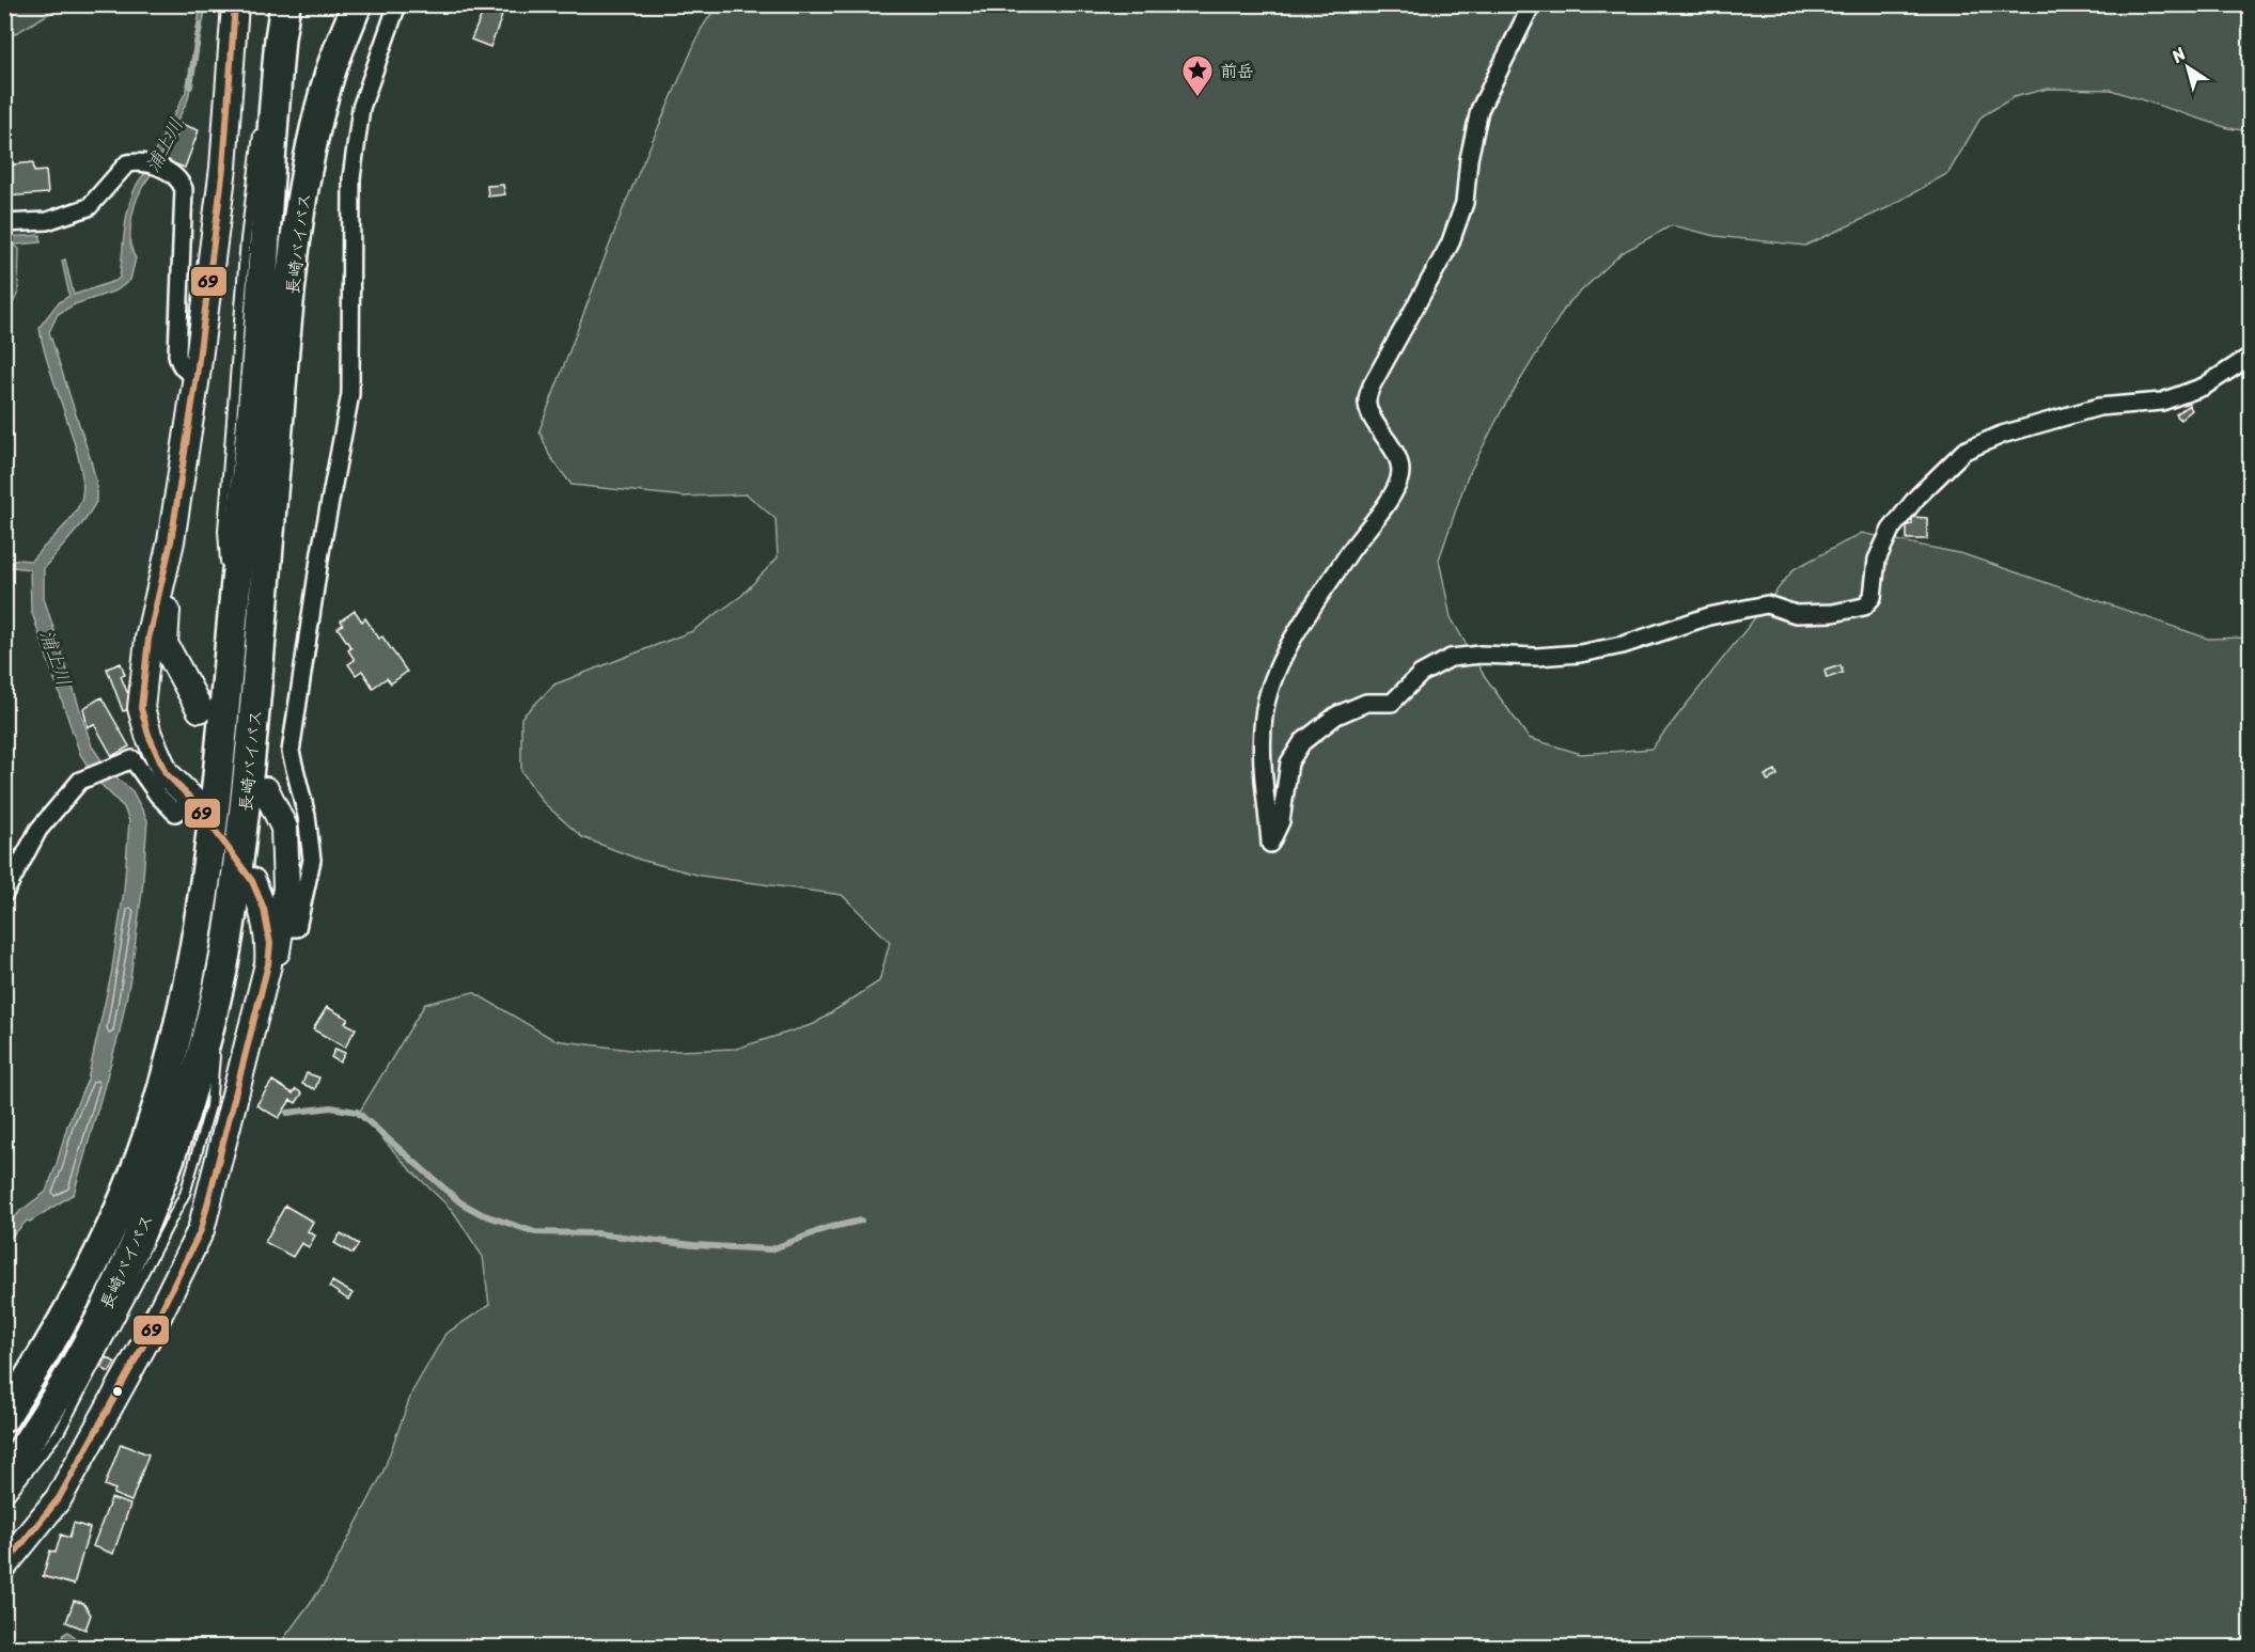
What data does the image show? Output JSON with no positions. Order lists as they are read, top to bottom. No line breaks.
{"streets":{"highway":["長崎バイパス"]},"water":["浦上川"],"places":{"place":["前岳"]},"lines":["transit line 69"],"north":"top left"}
